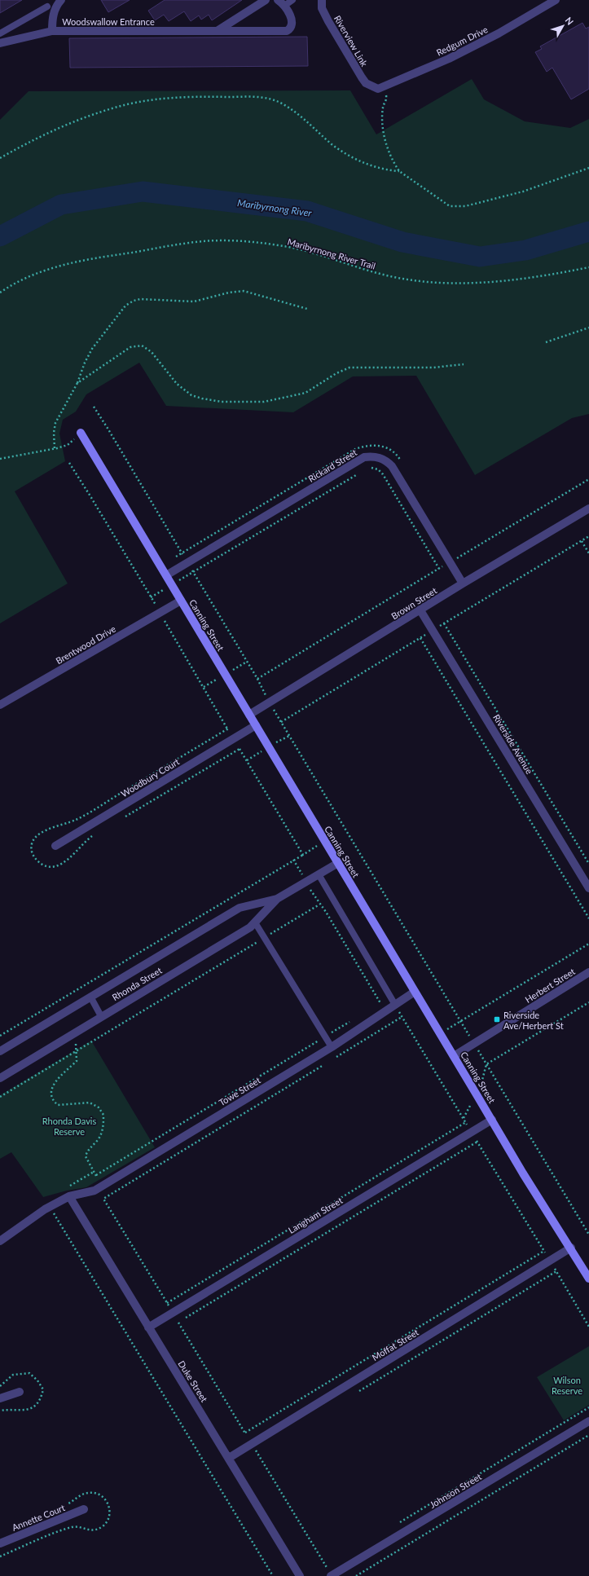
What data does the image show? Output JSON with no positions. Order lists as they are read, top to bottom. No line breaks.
{"streets":{"street":["Woodswallow Entrance","Riverview Link","Redgum Drive","Rickard Street","Brown Street","Canning Street","Brentwood Drive","Riverside Avenue","Woodbury Court","Rhonda Street","Herbert Street","Towe Street","Langham Street","Moffat Street","Duke Street","Johnson Street","Annette Court"],"path":["Maribyrnong River Trail"]},"crossings":[["Riverview Link","Redgum Drive"],["Rickard Street","Brown Street"],["Rickard Street","Canning Street"],["Brown Street","Canning Street"],["Brown Street","Riverside Avenue"],["Canning Street","Brentwood Drive"],["Canning Street","Woodbury Court"],["Canning Street","Rhonda Street"],["Canning Street","Herbert Street"],["Canning Street","Towe Street"],["Canning Street","Langham Street"],["Canning Street","Moffat Street"],["Towe Street","Duke Street"],["Langham Street","Duke Street"],["Moffat Street","Duke Street"]],"water":["Maribyrnong River"],"parks":["Rhonda Davis Reserve","Wilson Reserve"],"places":{"transit":["Riverside Ave/Herbert St"]},"north":"top right"}
